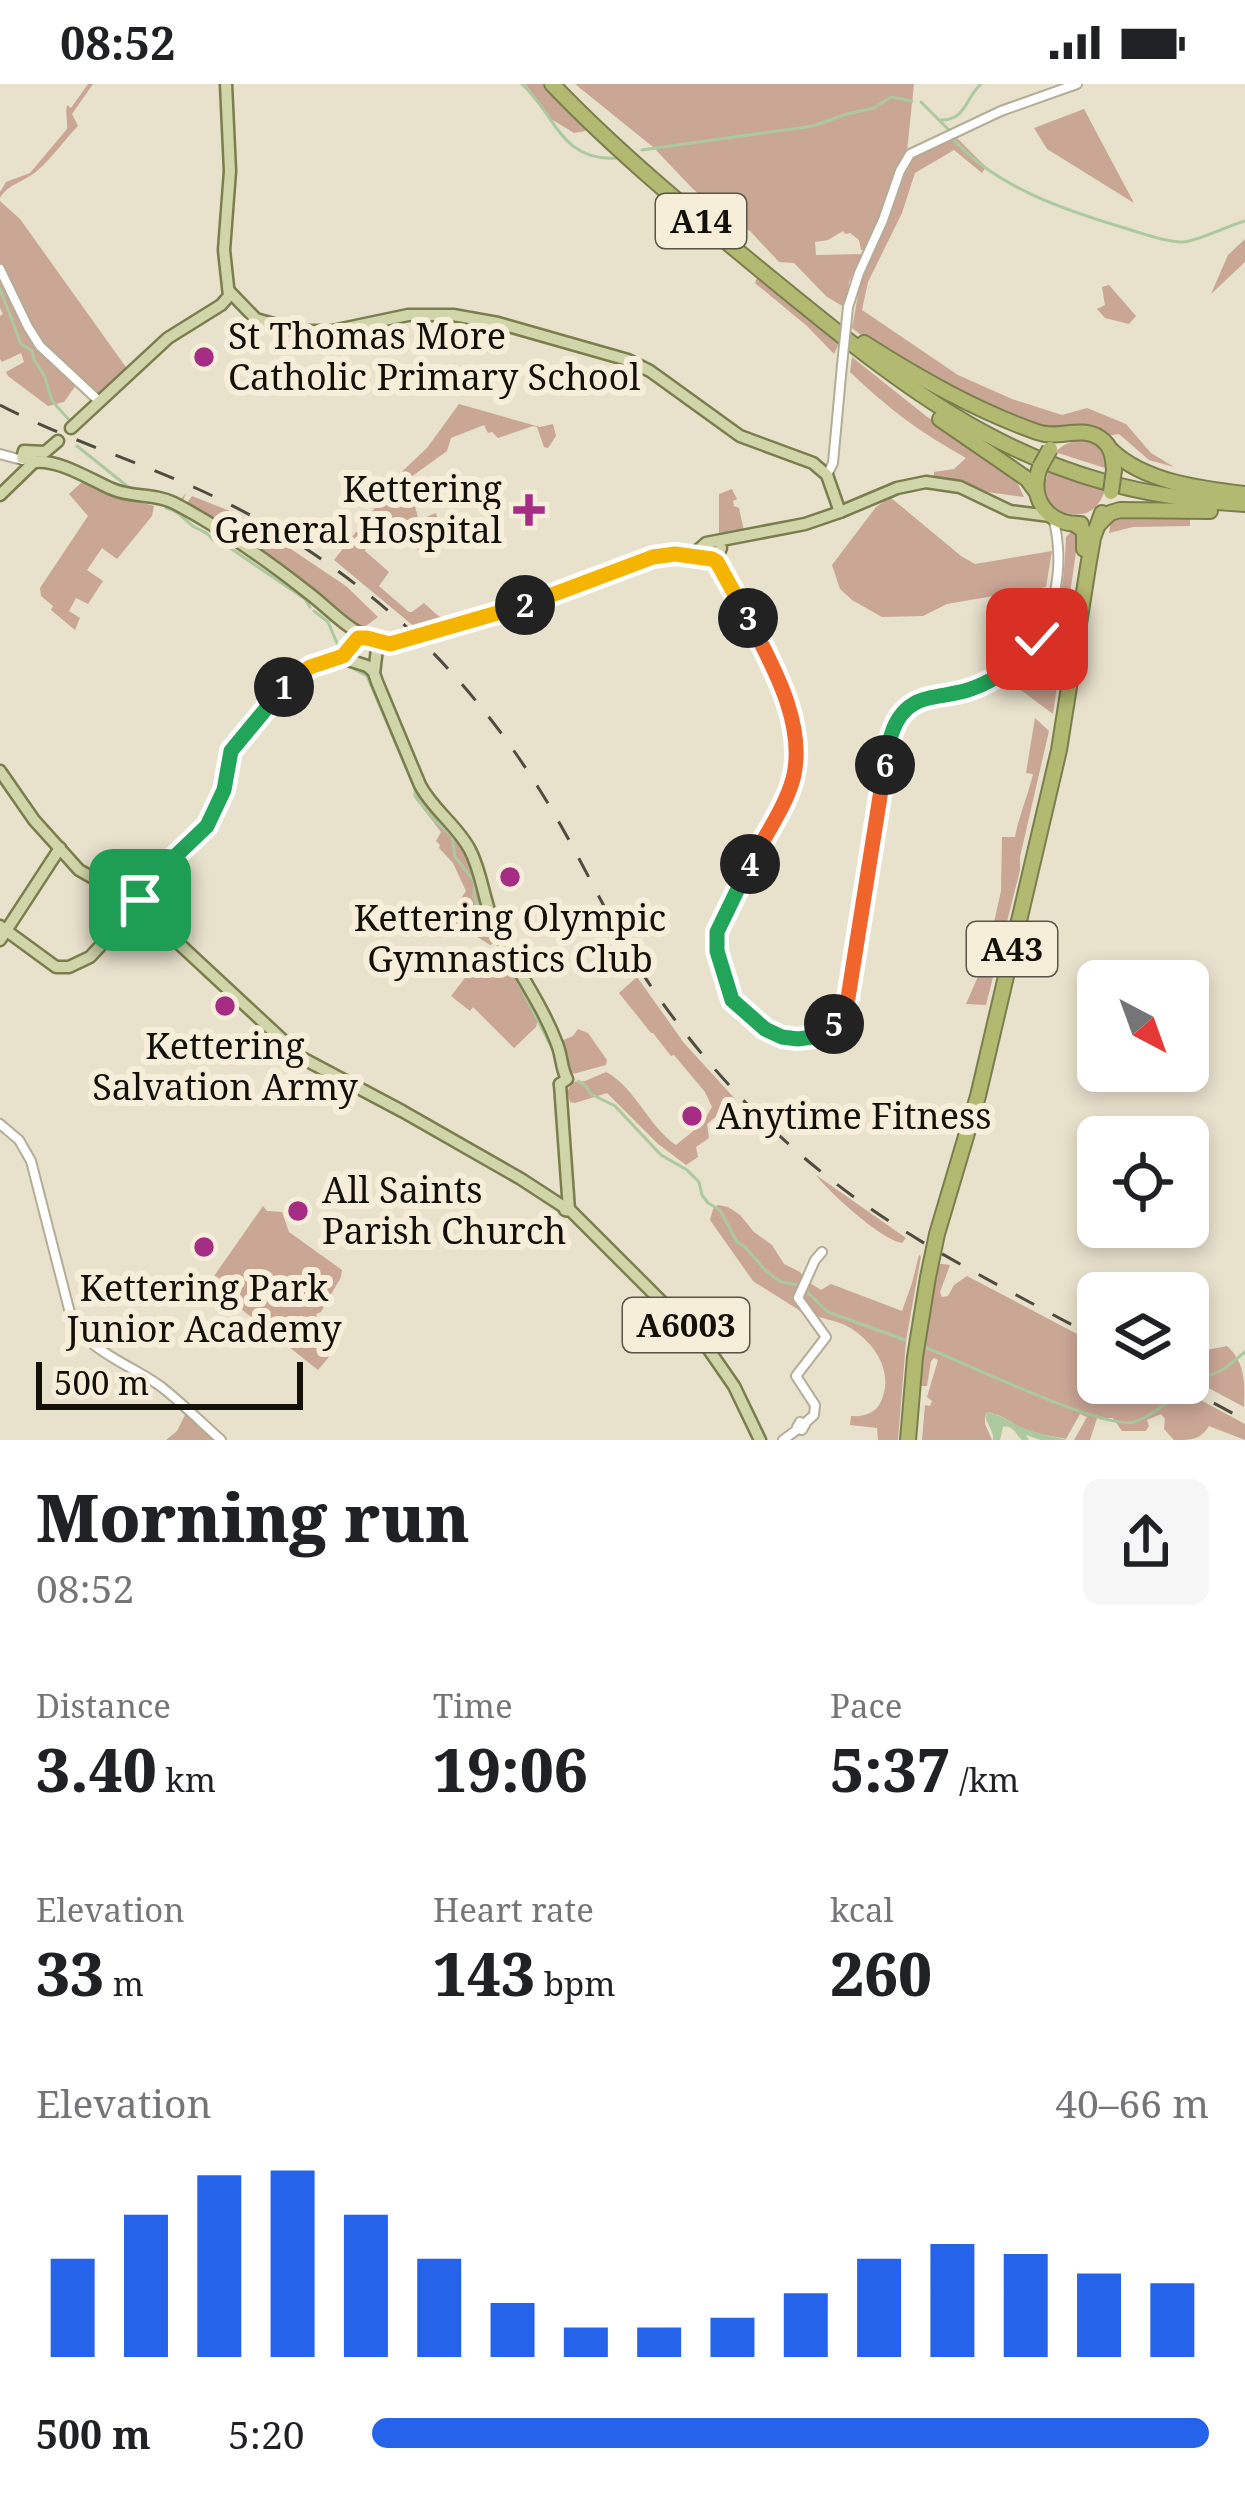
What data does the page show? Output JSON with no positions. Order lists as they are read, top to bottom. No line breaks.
{"streets":{"highway":["A14","A43"],"main road":["A6003"]},"places":{"other":["St Thomas More Catholic Primary School","Kettering Olympic Gymnastics Club","Kettering Salvation Army","Anytime Fitness","All Saints Parish Church","Kettering Park Junior Academy"],"health":["Kettering General Hospital"]},"scale_bar":"500 m","north":"bottom right","page":{"status":"08:52","pins":["2","3","1","6","4","5"],"scale":"500 m","heading":["Morning run","08:52"],"stats":[["Distance","3.40 km"],["Time","19:06"],["Pace","5:37 /km"],["Elevation","33 m"],["Heart rate","143 bpm"],["kcal","260"]],"chart":["Elevation","40–66 m"],"list":[{"name":"500 m","note":"5:20"}]}}
